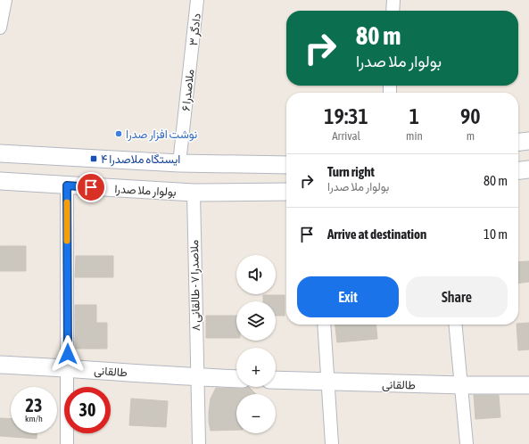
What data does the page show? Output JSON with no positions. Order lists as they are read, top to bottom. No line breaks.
{"streets":{"main road":["بولوار ملا صدرا","طالقانی"],"street":["دادگر ۳","ملاصدرا ۶","ملاصدرا ۷ - طالقانی ۸"]},"crossings":[["دادگر ۳","ملاصدرا ۶"],["بولوار ملا صدرا","ملاصدرا ۷ - طالقانی ۸"],["ملاصدرا ۷ - طالقانی ۸","طالقانی"]],"places":{"other":["نوشت افزار صدرا"],"transit":["ایستگاه ملاصدرا ۴"]},"page":{"turn":["80 m","بولوار ملا صدرا"],"eta":["19:31","Arrival","1","min","90","m"],"list":[{"name":"Turn right","note":"بولوار ملا صدرا","value":"80 m"},{"name":"Arrive at destination","value":"10 m"}],"map_buttons":["+","−"],"buttons":["Exit","Share"],"speed":"23 km/h","limit":"30"}}
